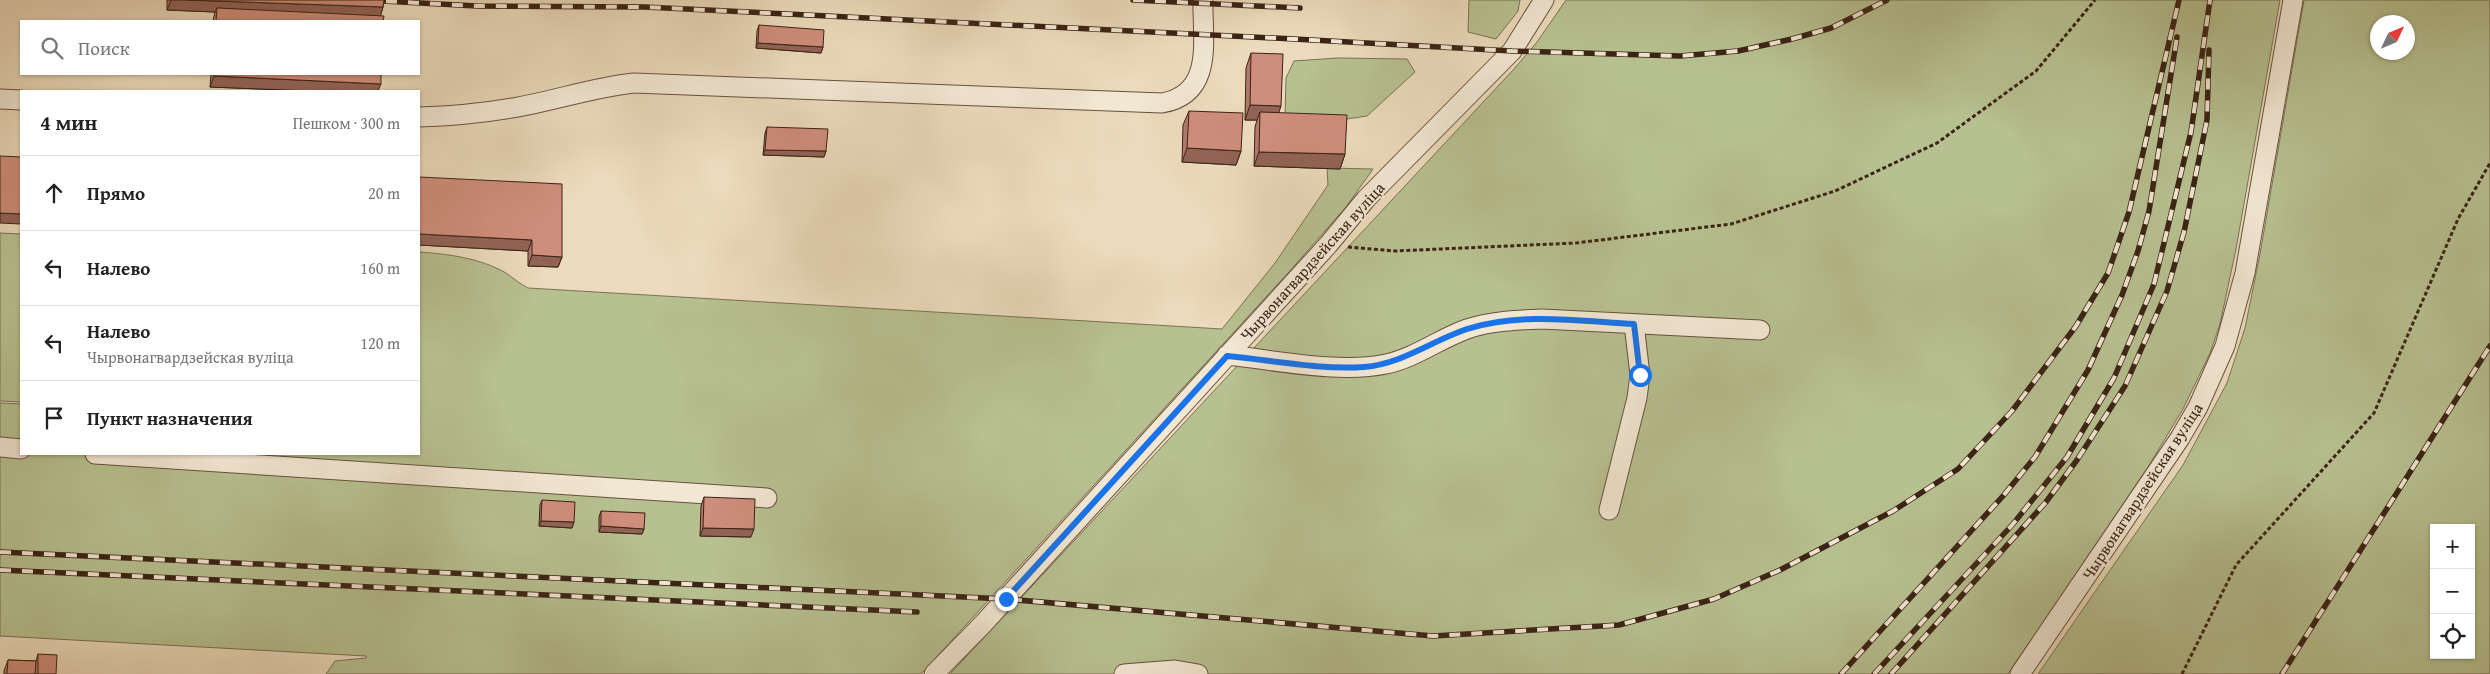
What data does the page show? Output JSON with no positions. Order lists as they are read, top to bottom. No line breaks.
{"streets":{"street":["Чырвонагвардзейская вуліца"]},"north":"top right","page":{"search":"Поиск","heading":["4 мин","Пешком · 300 m"],"list":[["Прямо","20 m"],["Налево","160 m"],["Налево","Чырвонагвардзейская вуліца","120 m"],"Пункт назначения"],"map_buttons":["+","−"]}}
